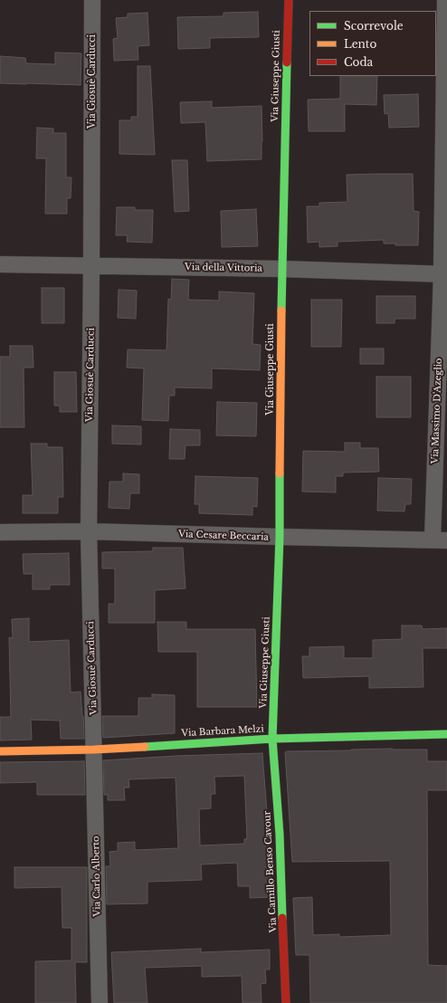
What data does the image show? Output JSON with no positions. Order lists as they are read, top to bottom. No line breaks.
{"streets":{"street":["Via Giuseppe Giusti","Via Giosuè Carducci","Via della Vittoria","Via Massimo D'Azeglio","Via Cesare Beccaria","Via Barbara Melzi","Via Camillo Benso Cavour","Via Carlo Alberto"]},"crossings":[["Via Giuseppe Giusti","Via della Vittoria"],["Via Giuseppe Giusti","Via Cesare Beccaria"],["Via Giuseppe Giusti","Via Barbara Melzi"],["Via Giuseppe Giusti","Via Camillo Benso Cavour"],["Via Giosuè Carducci","Via della Vittoria"],["Via Giosuè Carducci","Via Cesare Beccaria"],["Via Giosuè Carducci","Via Barbara Melzi"],["Via Giosuè Carducci","Via Carlo Alberto"],["Via della Vittoria","Via Massimo D'Azeglio"],["Via Massimo D'Azeglio","Via Cesare Beccaria"],["Via Barbara Melzi","Via Camillo Benso Cavour"],["Via Barbara Melzi","Via Carlo Alberto"]],"legend":["Scorrevole","Lento","Coda"]}
